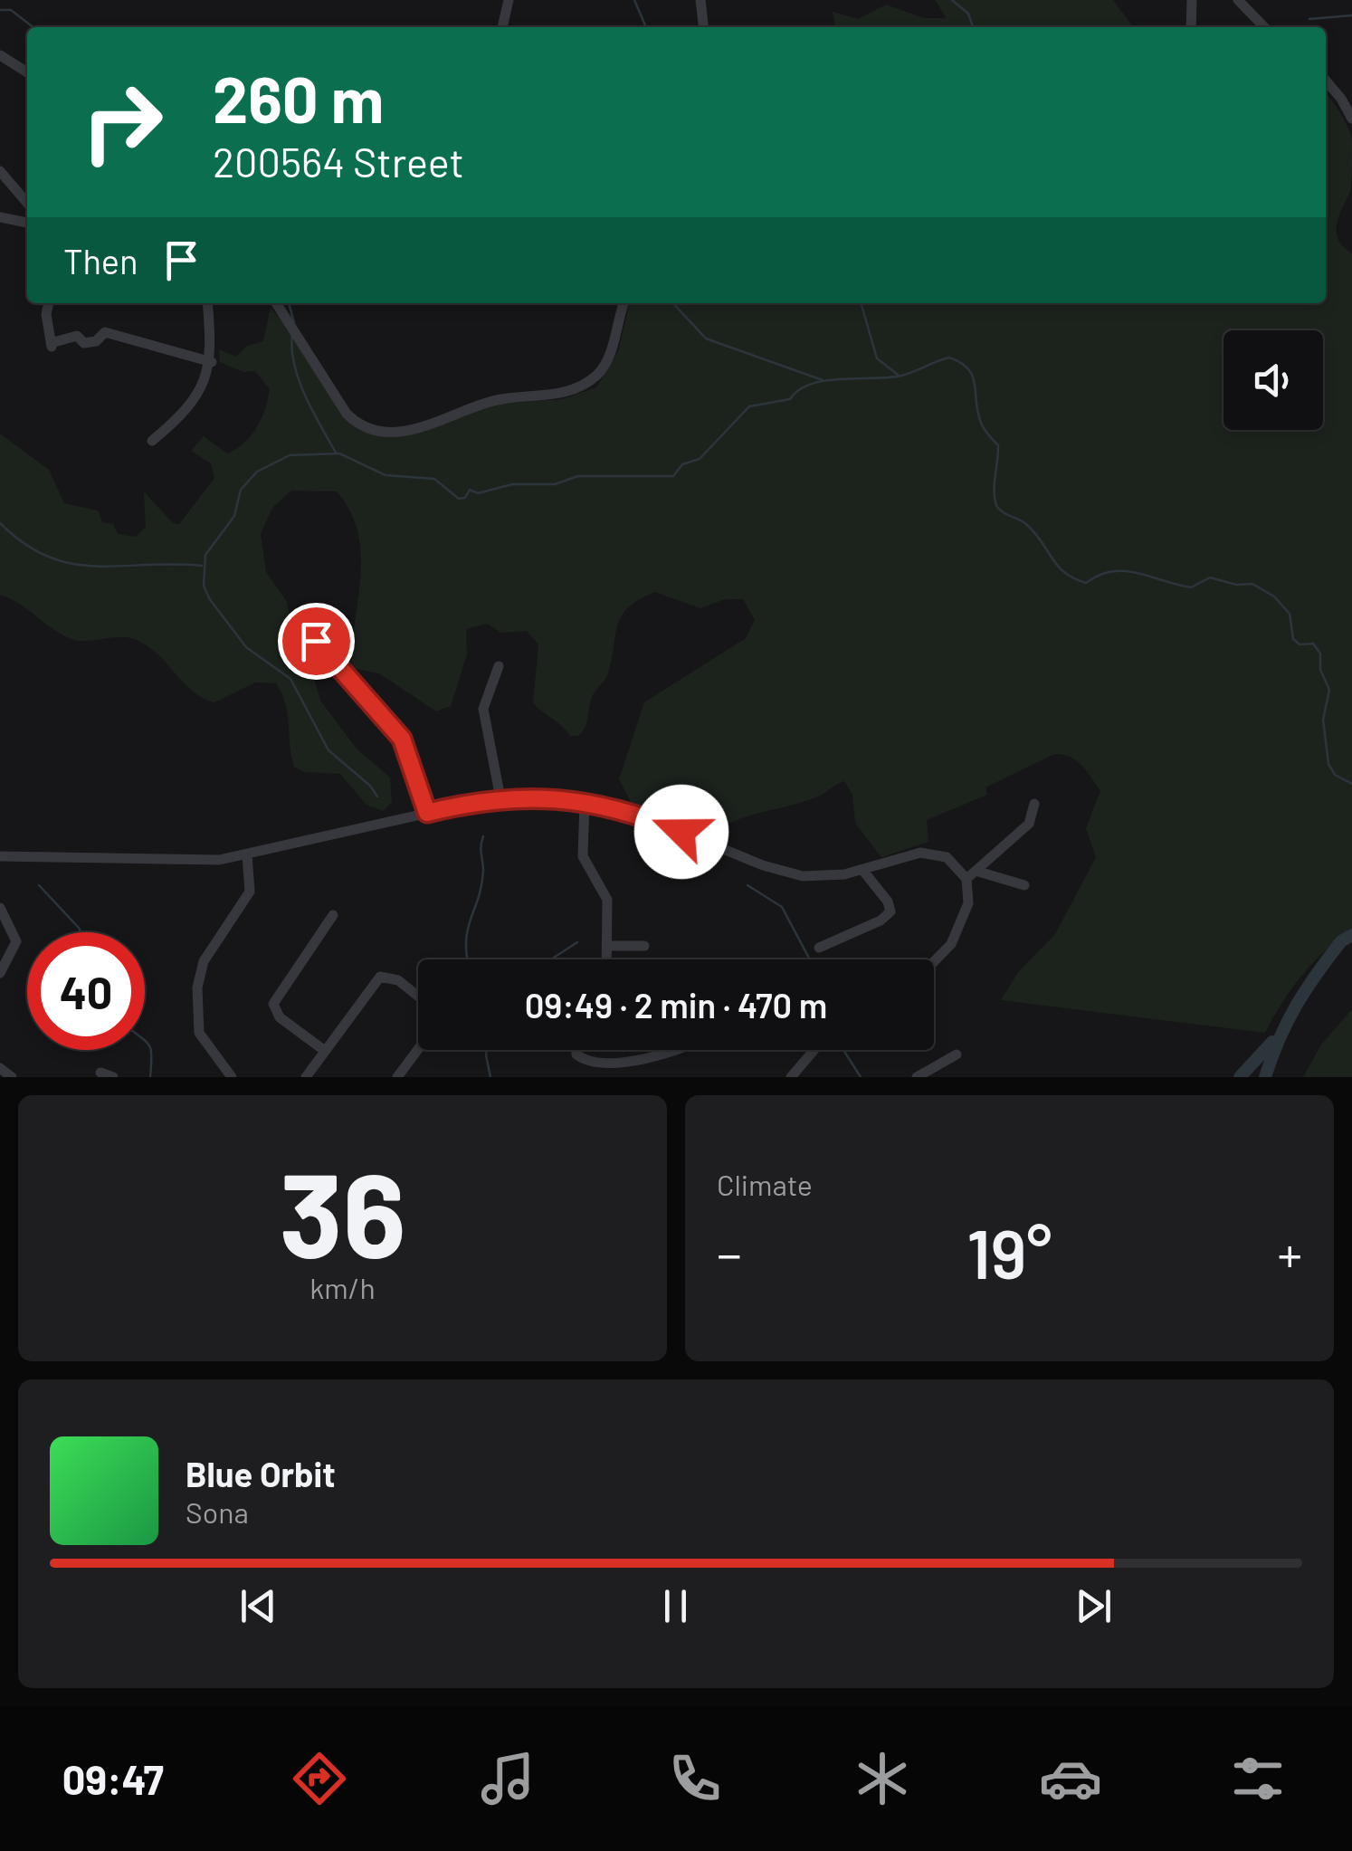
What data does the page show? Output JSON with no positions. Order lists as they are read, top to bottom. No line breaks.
{"page":{"turn":["260 m","200564 Street"],"then":"Then","limit":"40","trip":"09:49 · 2 min · 470 m","tile":[["36","km/h"],"Climate"],"heat":["−","19°","+"],"song":["Blue Orbit","Sona"],"tabs":"09:47"}}
